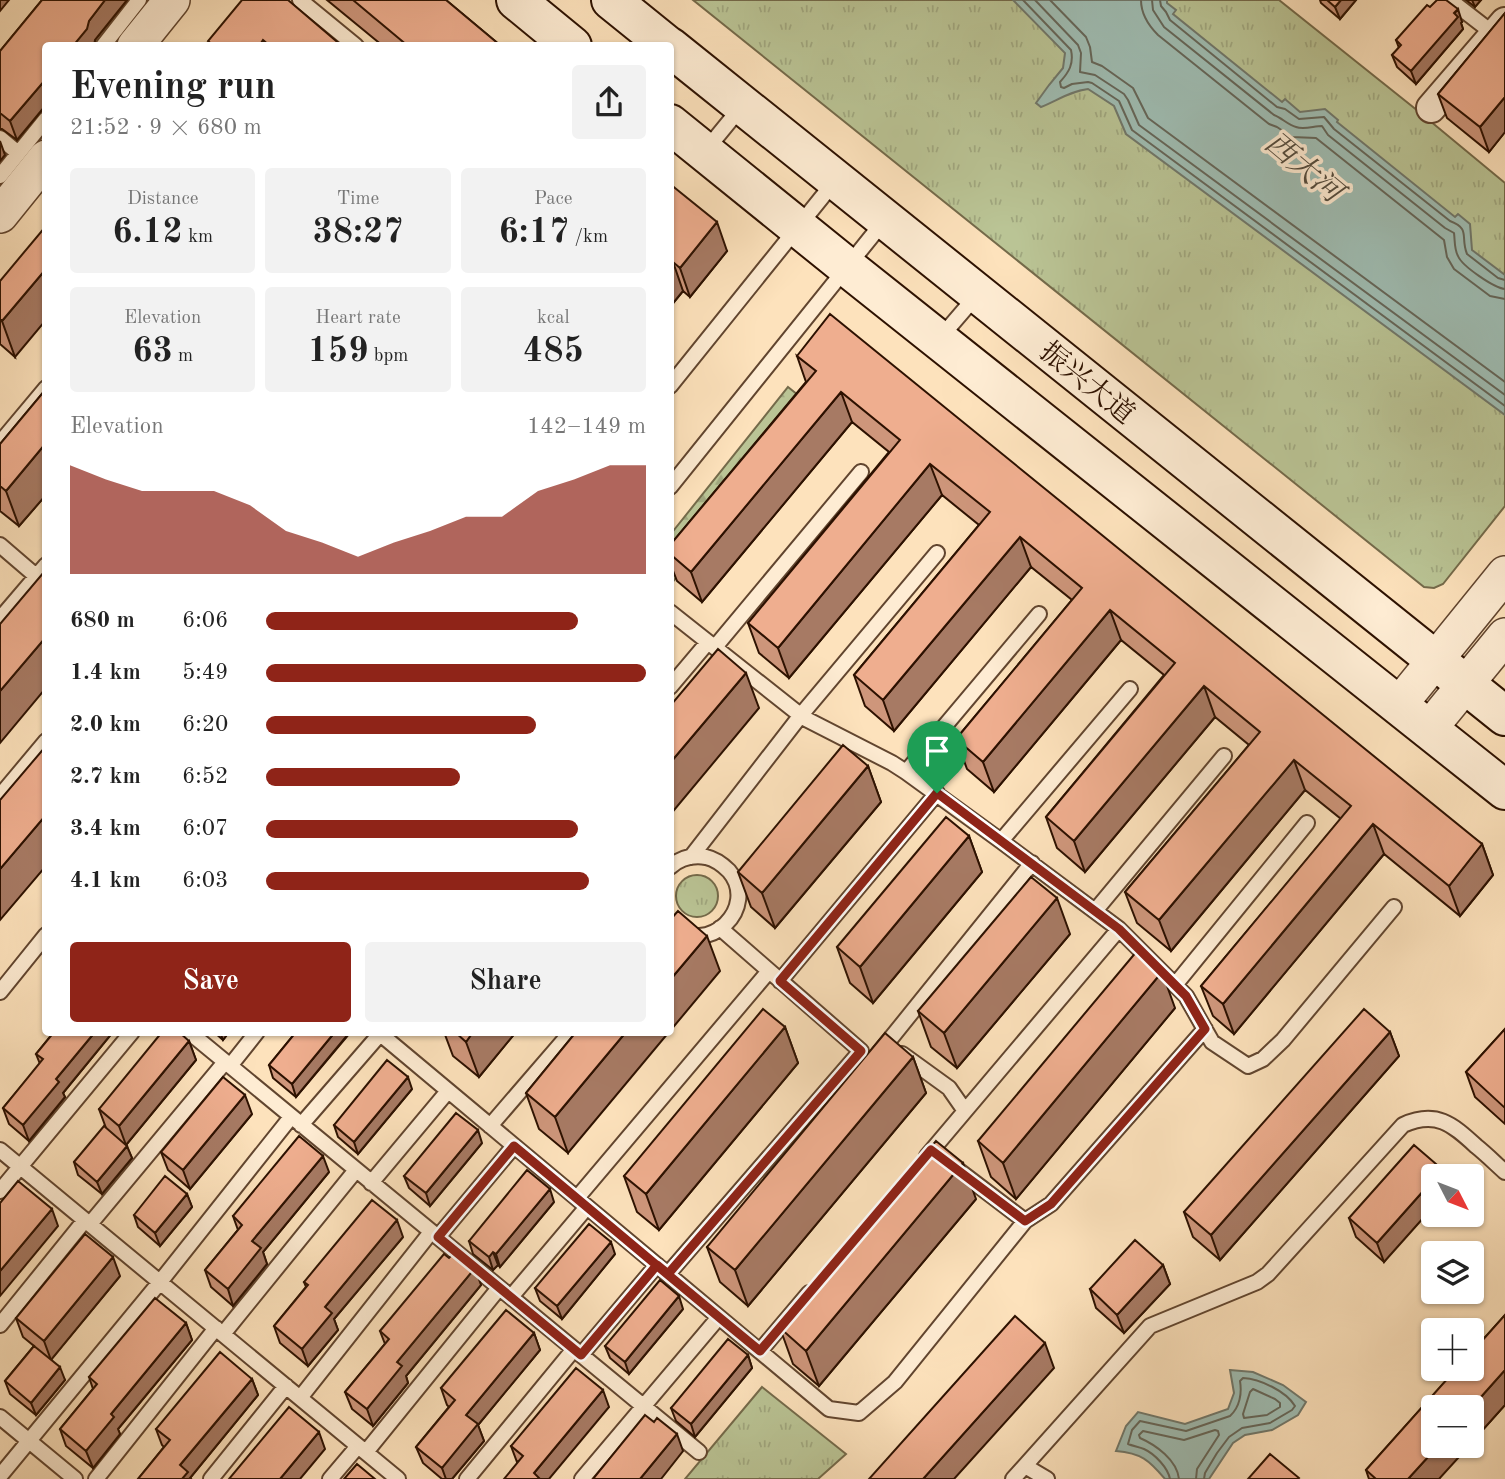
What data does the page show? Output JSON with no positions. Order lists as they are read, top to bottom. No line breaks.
{"streets":{"main road":["振兴大道"]},"water":["西大河"],"north":"bottom right","page":{"heading":["Evening run","21:52 · 9 × 680 m"],"stats":[["Distance","6.12 km"],["Time","38:27"],["Pace","6:17 /km"],["Elevation","63 m"],["Heart rate","159 bpm"],["kcal","485"]],"chart":["Elevation","142–149 m"],"list":[{"name":"680 m","note":"6:06"},{"name":"1.4 km","note":"5:49"},{"name":"2.0 km","note":"6:20"},{"name":"2.7 km","note":"6:52"},{"name":"3.4 km","note":"6:07"},{"name":"4.1 km","note":"6:03"}],"buttons":["Save","Share"],"map_buttons":["+","−"]}}
